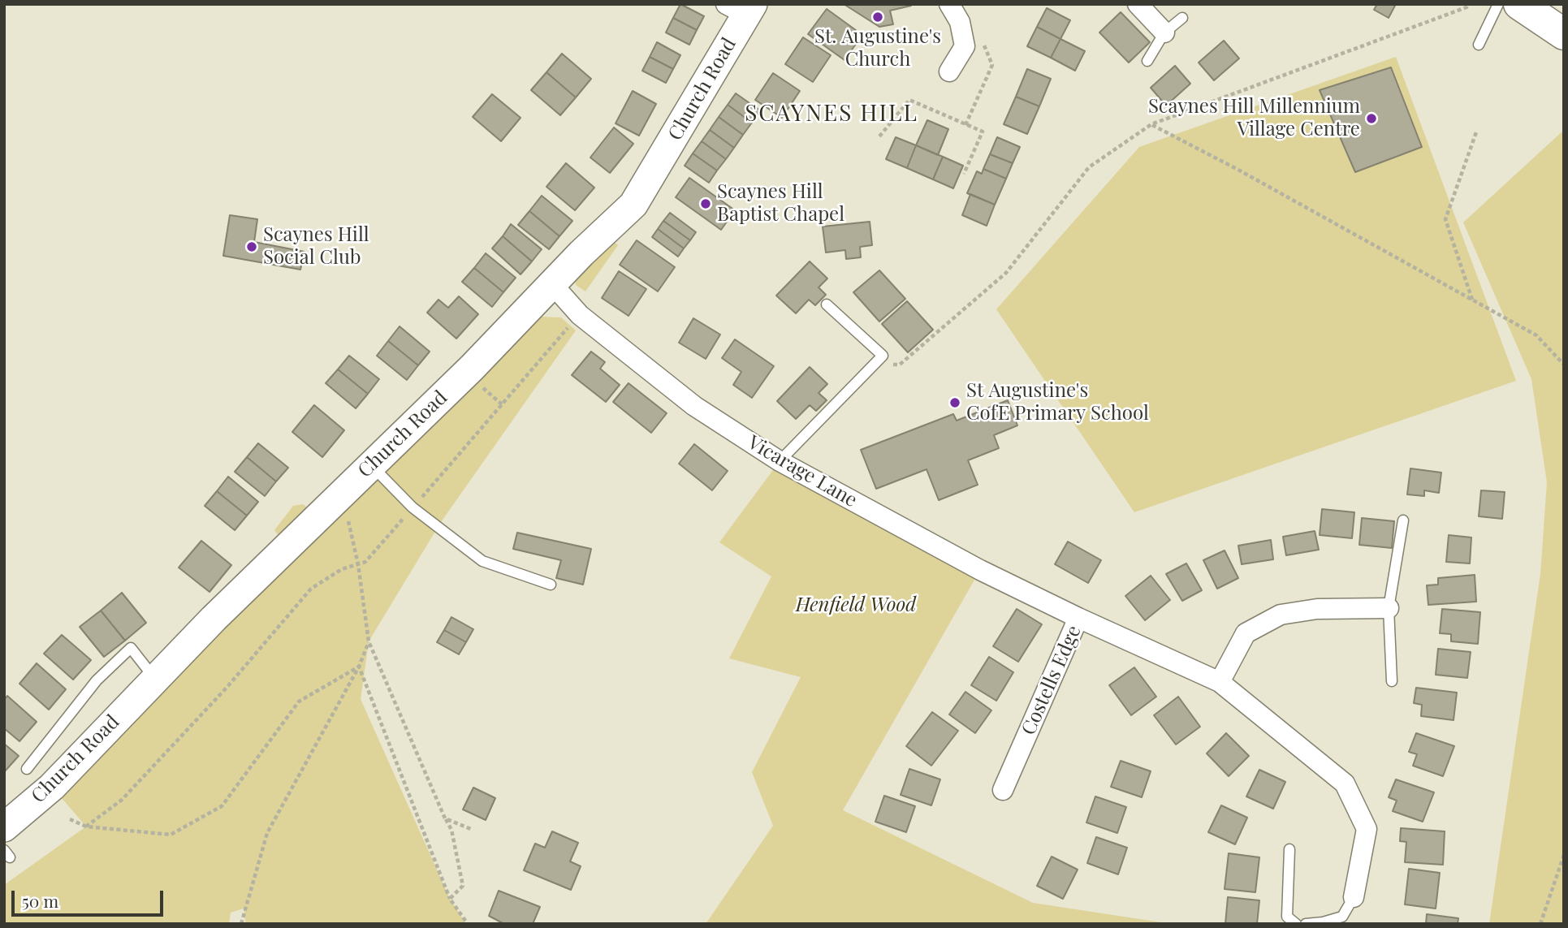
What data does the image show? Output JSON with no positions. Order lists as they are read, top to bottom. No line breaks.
{"streets":{"street":["Church Road","Vicarage Lane","Costells Edge"]},"crossings":[["Church Road","Vicarage Lane"],["Vicarage Lane","Costells Edge"]],"districts":["SCAYNES HILL"],"parks":["Henfield Wood"],"places":["St. Augustine's Church","Scaynes Hill Millennium Village Centre","Scaynes Hill Baptist Chapel","Scaynes Hill Social Club","St Augustine's CofE Primary School"],"scale_bar":"50 m"}
